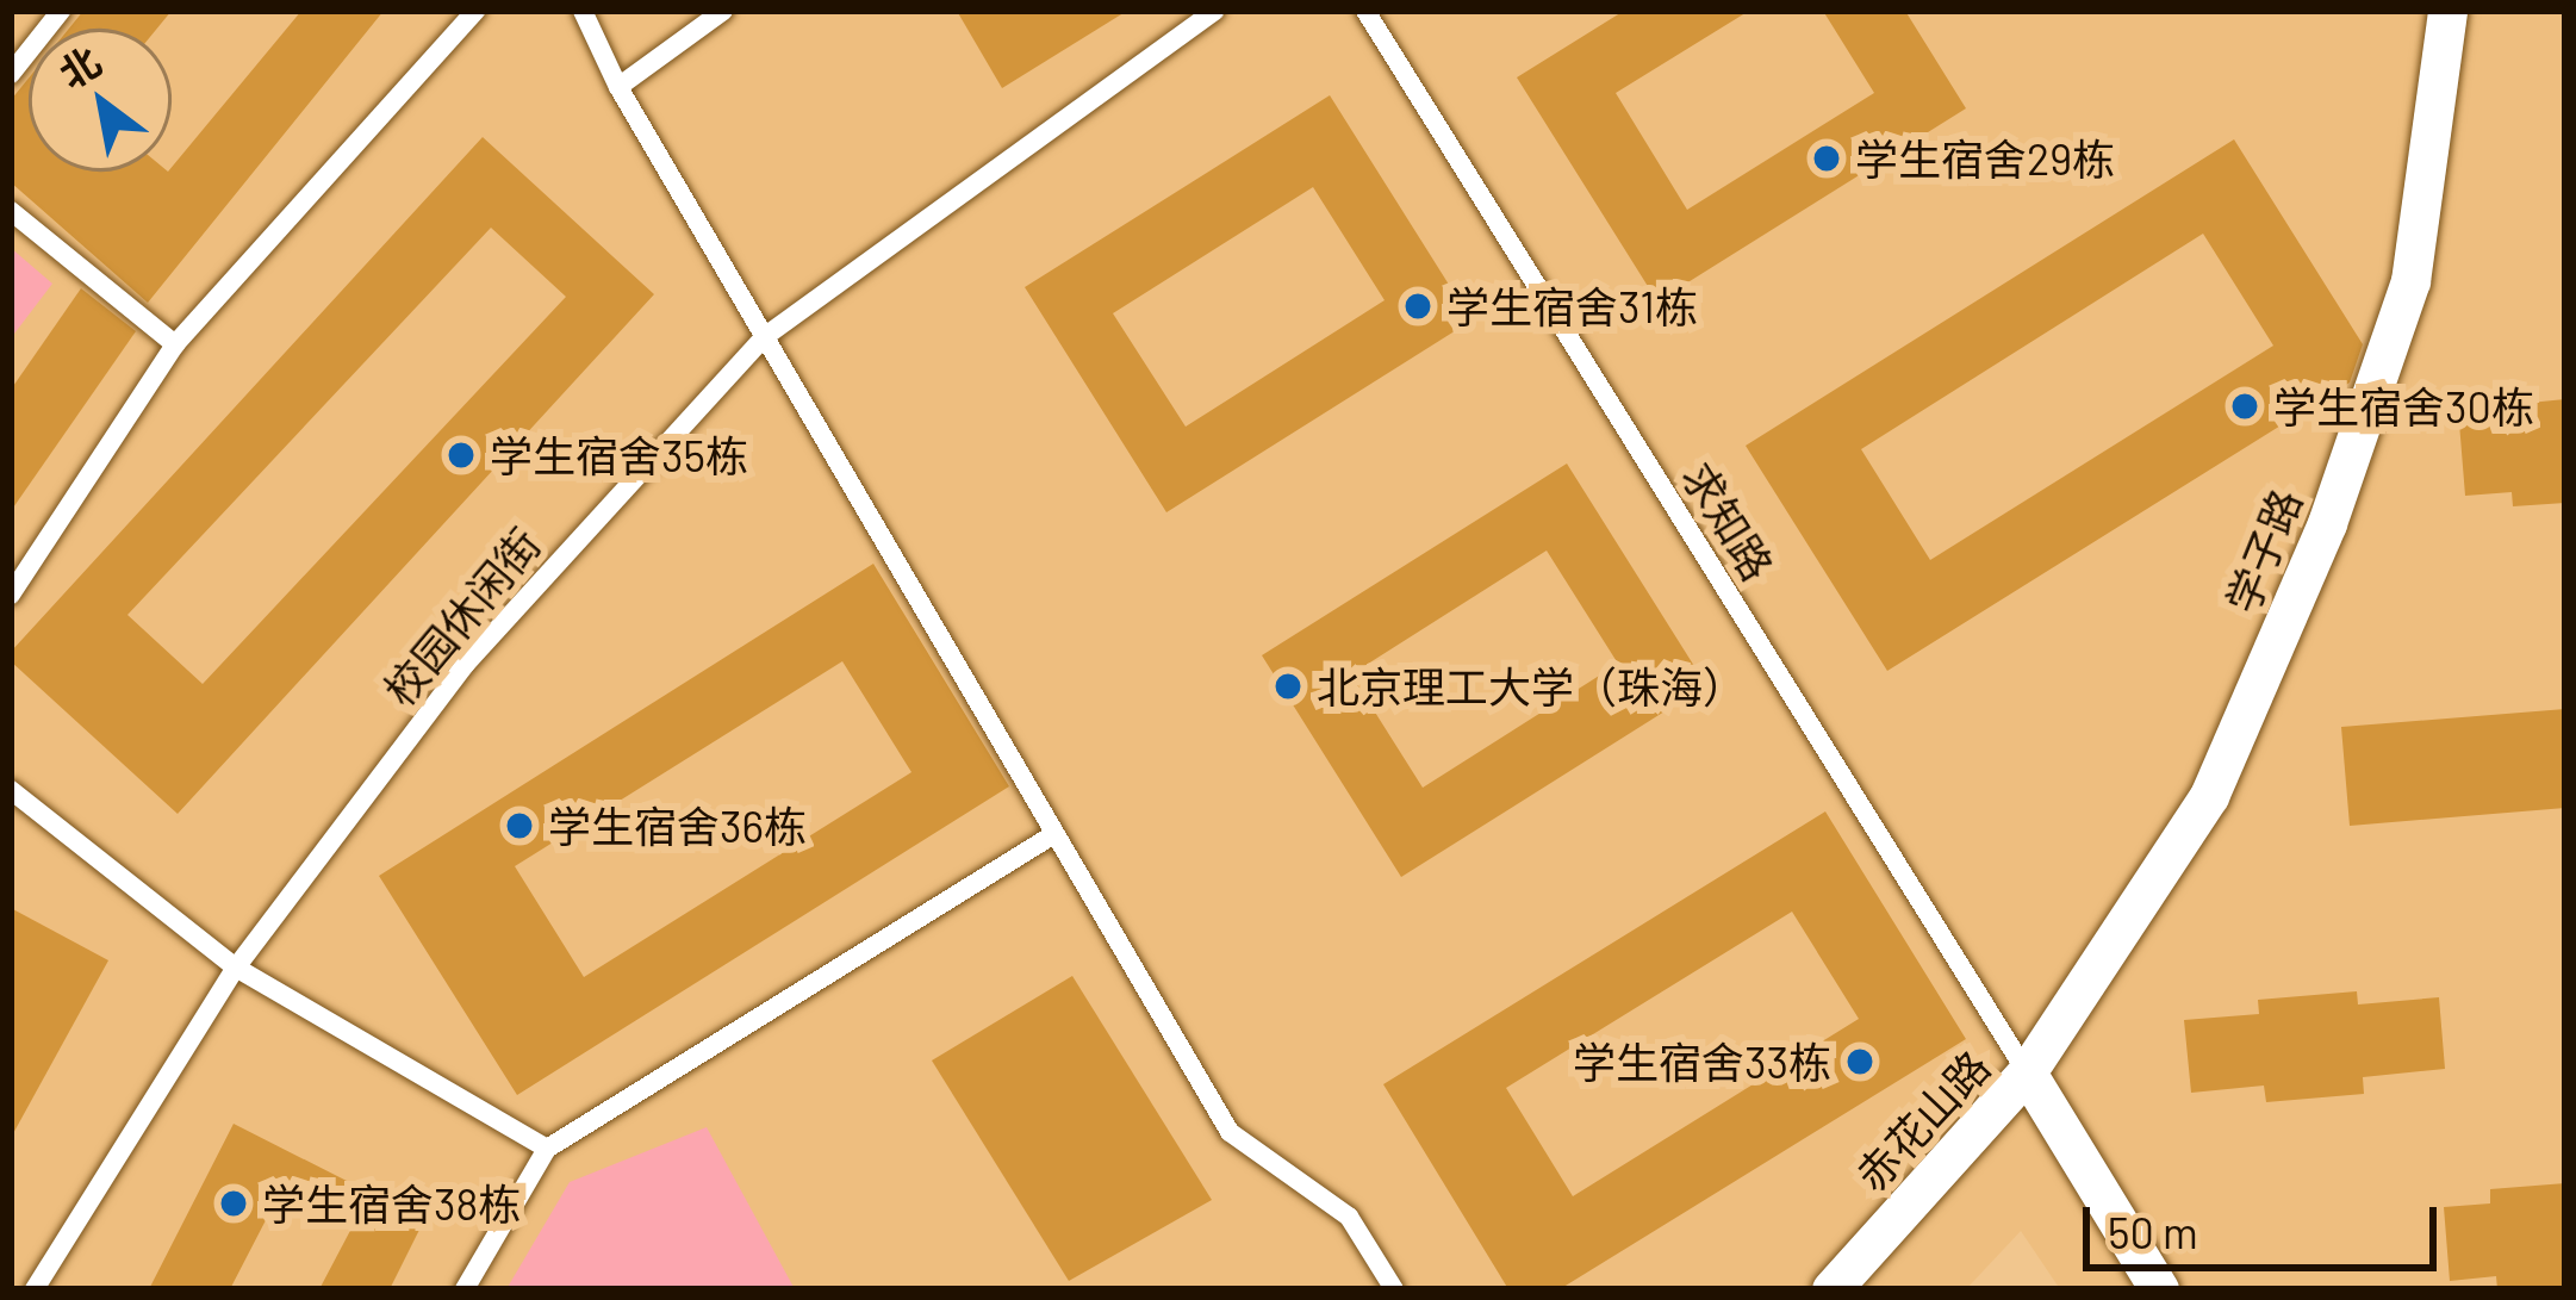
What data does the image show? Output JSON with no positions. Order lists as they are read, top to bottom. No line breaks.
{"streets":{"street":["学子路","赤花山路"],"lane":["求知路","校园休闲街"]},"crossings":[["求知路","学子路"],["求知路","赤花山路"],["学子路","赤花山路"]],"places":["学生宿舍29栋","学生宿舍31栋","学生宿舍30栋","学生宿舍35栋","北京理工大学（珠海）","学生宿舍36栋","学生宿舍33栋","学生宿舍38栋"],"scale_bar":"50 m","north":"top left"}
